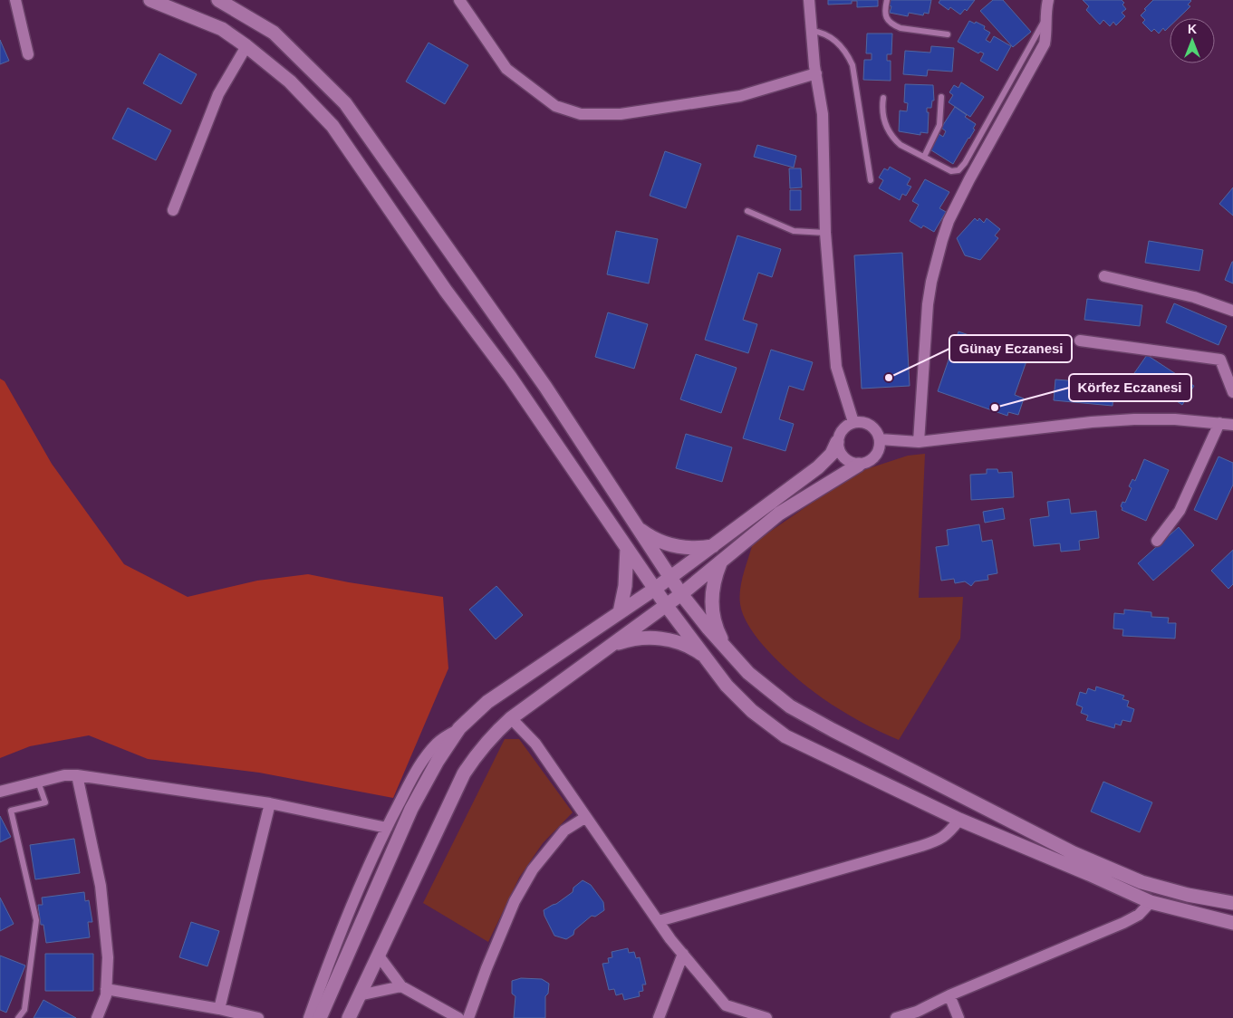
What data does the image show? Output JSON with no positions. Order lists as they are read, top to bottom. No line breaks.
{"places":["Günay Eczanesi","Körfez Eczanesi"],"north":"top"}
